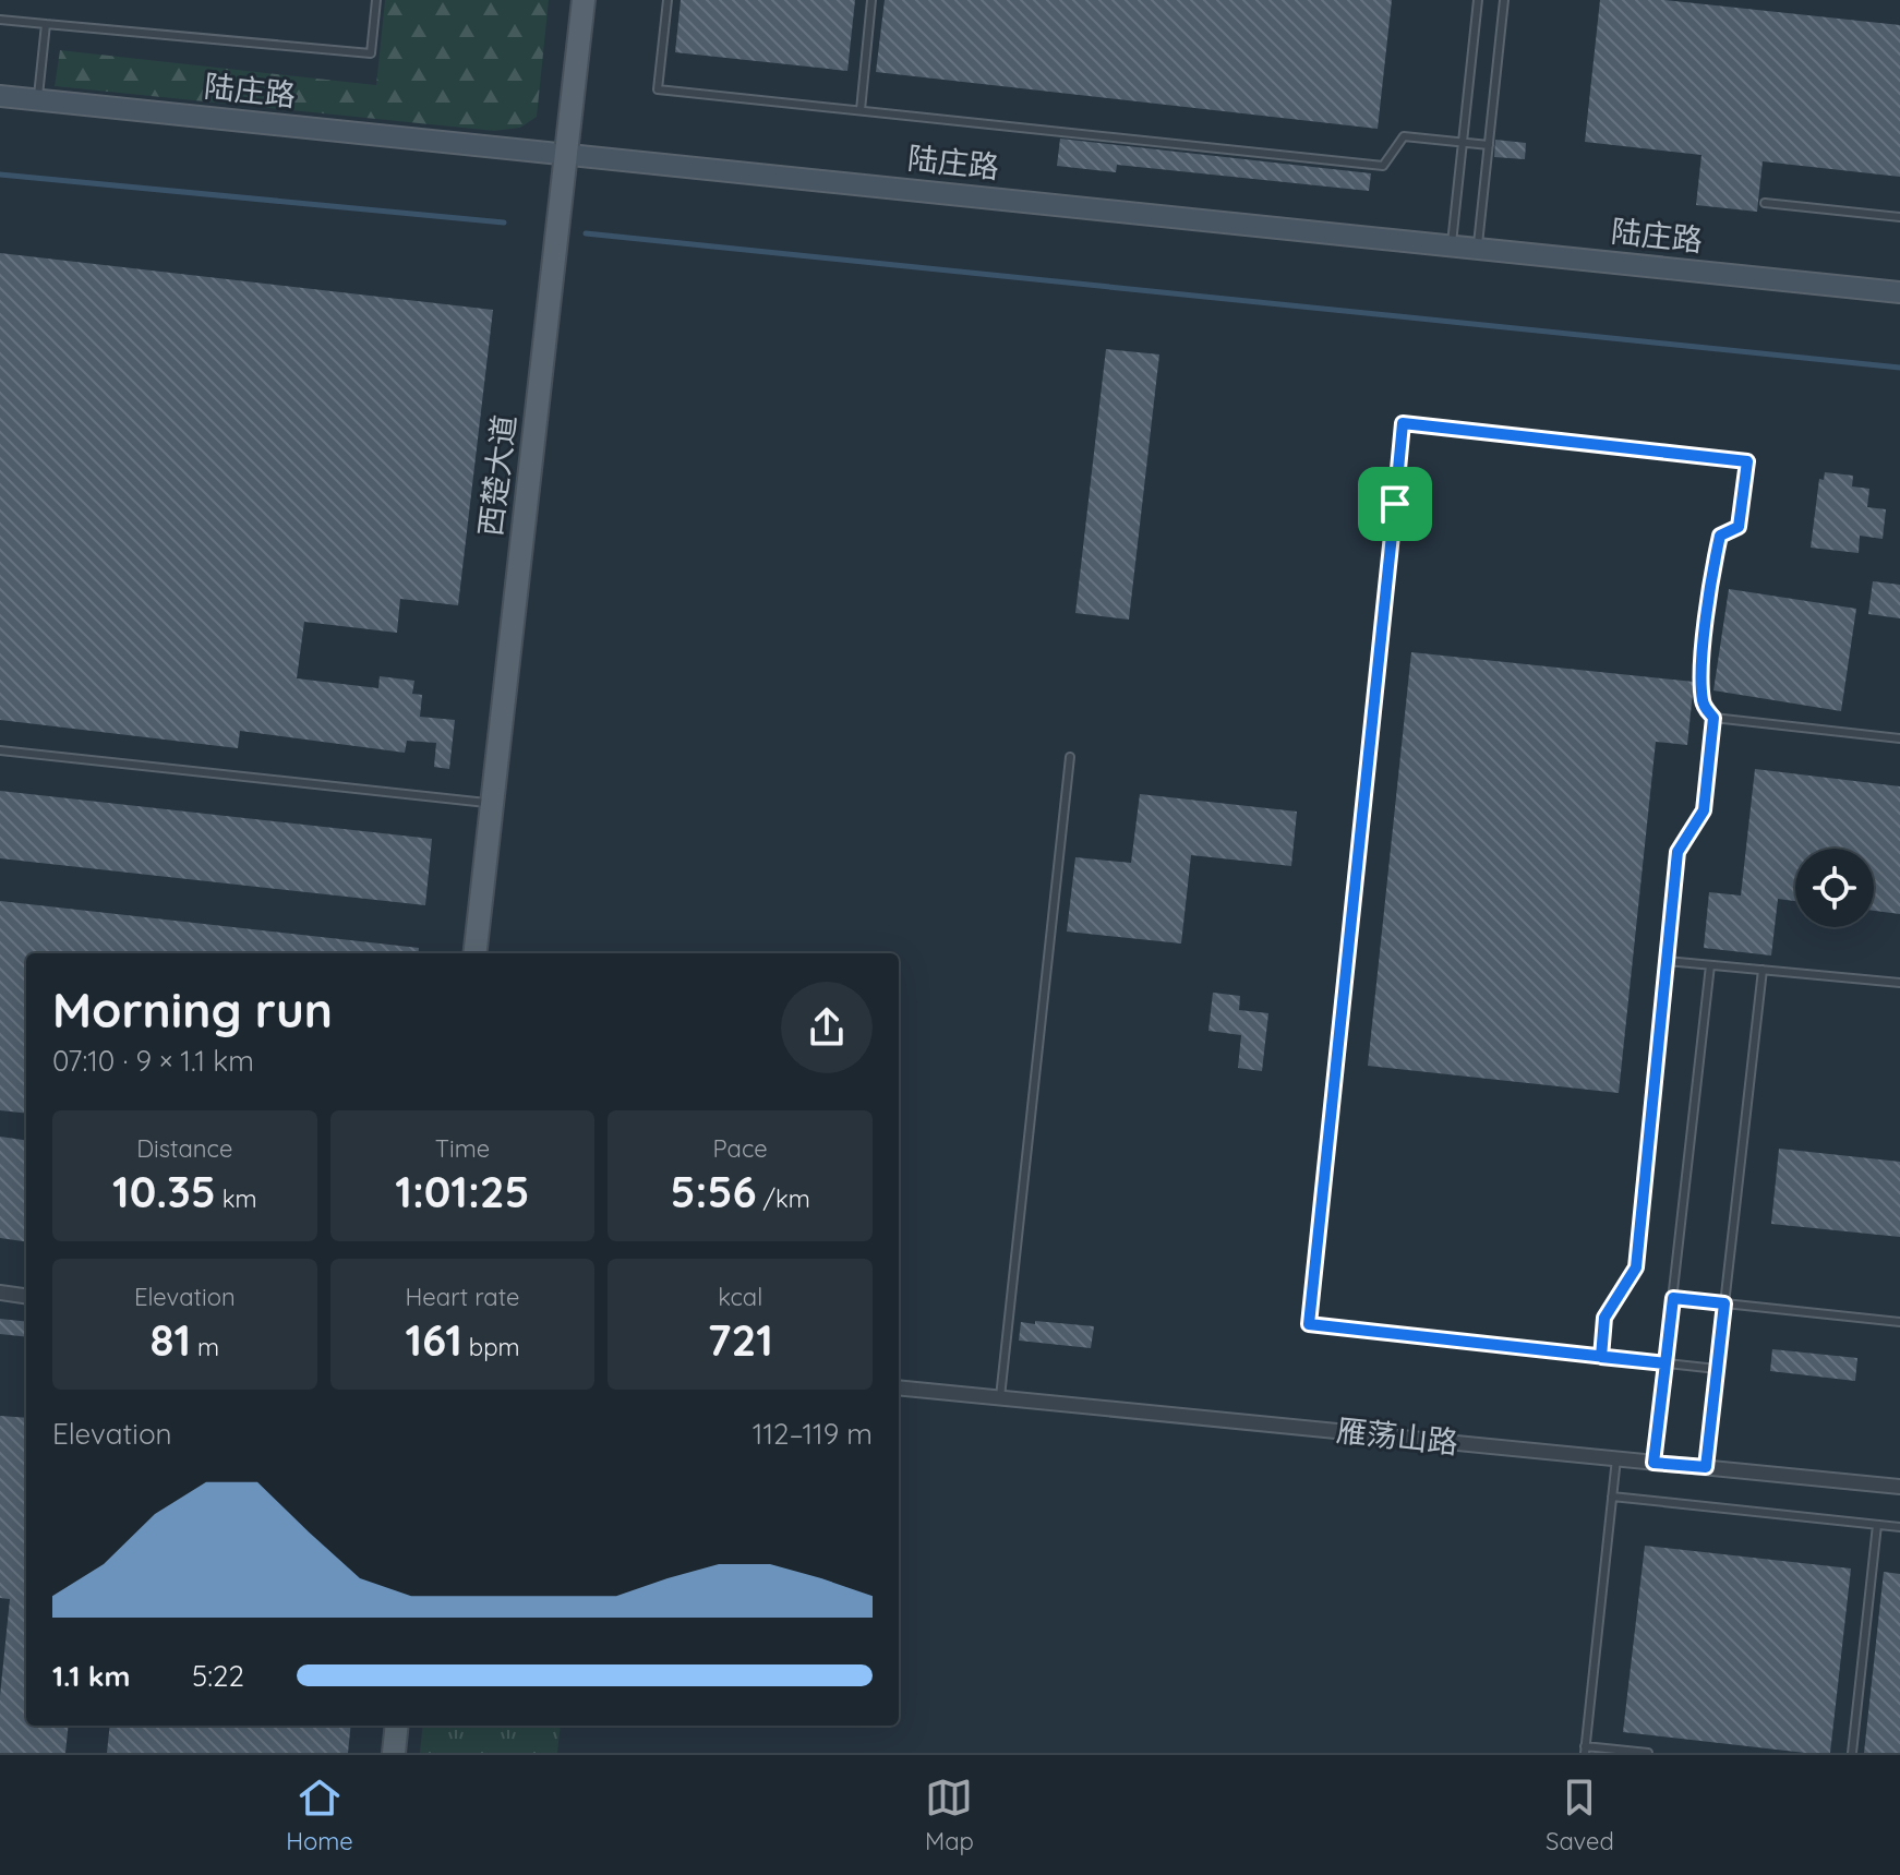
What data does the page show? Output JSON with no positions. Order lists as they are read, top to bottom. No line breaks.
{"streets":{"main road":["西楚大道"],"street":["陆庄路","雁荡山路"]},"crossings":[["陆庄路","西楚大道"]],"page":{"heading":["Morning run","07:10 · 9 × 1.1 km"],"stats":[["Distance","10.35 km"],["Time","1:01:25"],["Pace","5:56 /km"],["Elevation","81 m"],["Heart rate","161 bpm"],["kcal","721"]],"chart":["Elevation","112–119 m"],"list":[{"name":"1.1 km","note":"5:22"}],"tabs":["Home","Map","Saved"]}}
